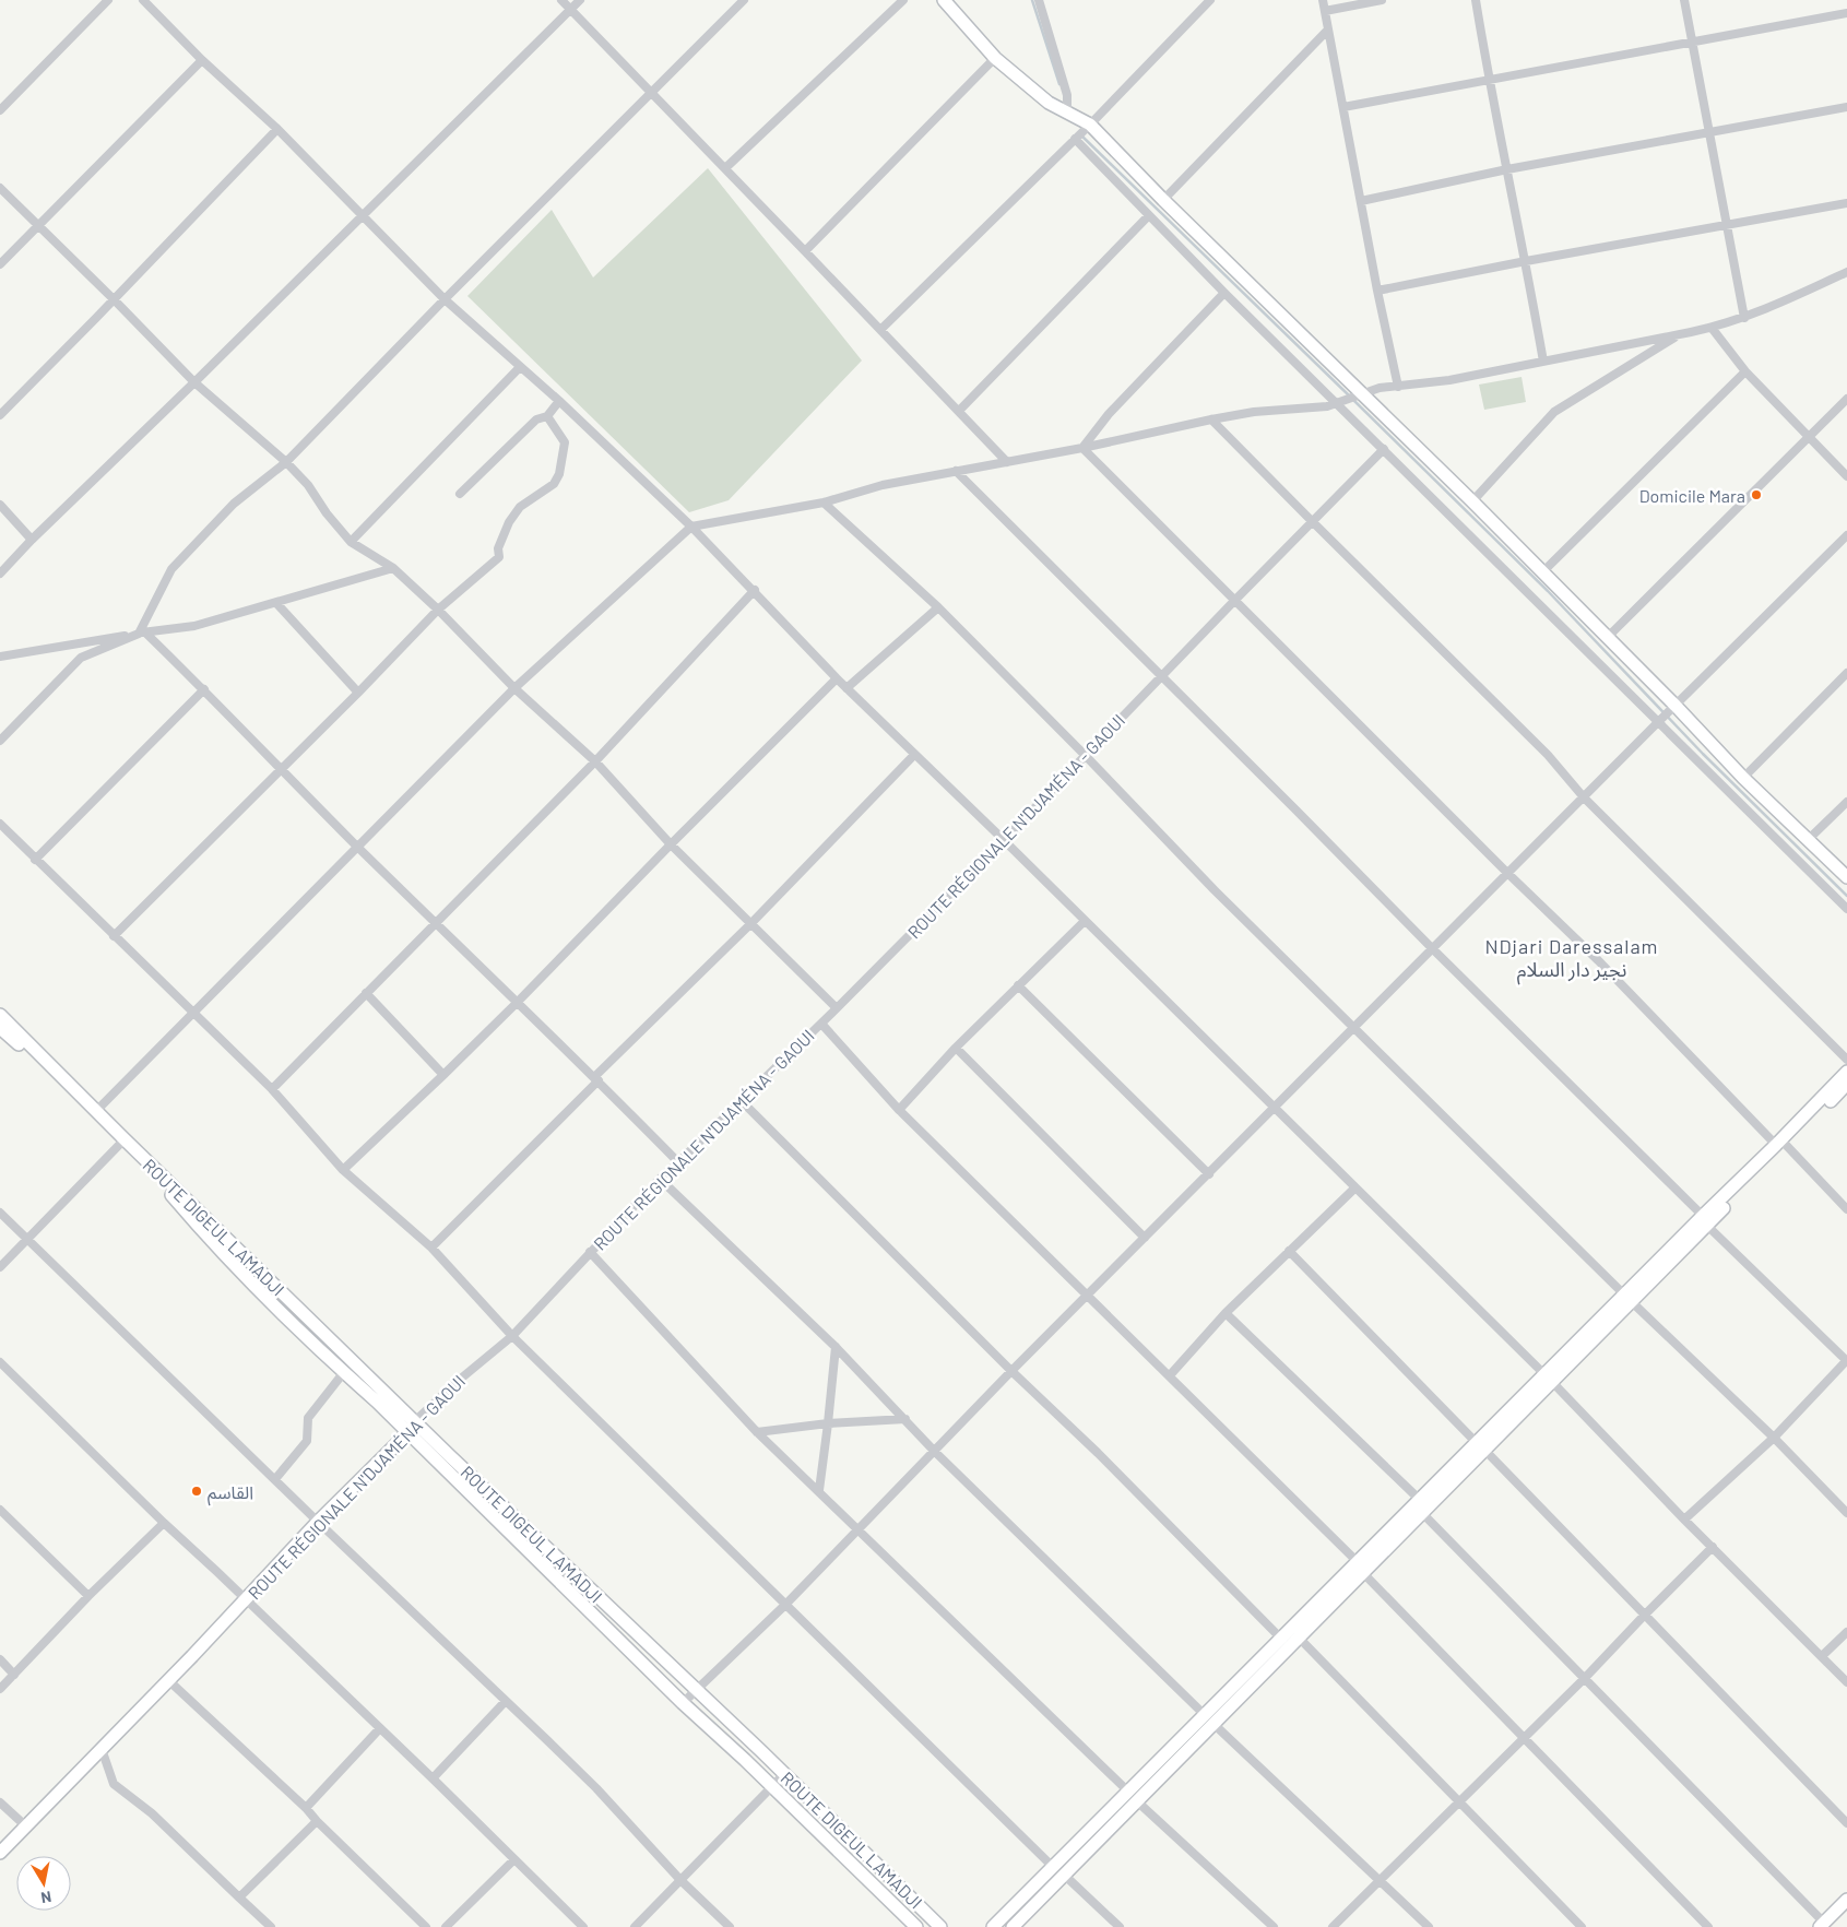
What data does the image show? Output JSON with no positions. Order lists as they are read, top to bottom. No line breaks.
{"streets":{"street":["ROUTE RÉGIONALE N'DJAMÉNA - GAOUI","ROUTE DIGEUL LAMADJI"]},"crossings":[["ROUTE RÉGIONALE N'DJAMÉNA - GAOUI","ROUTE DIGEUL LAMADJI"]],"districts":["NDjari Daressalam نجير دار السلام"],"places":["Domicile Mara","القاسم"],"north":"bottom"}
